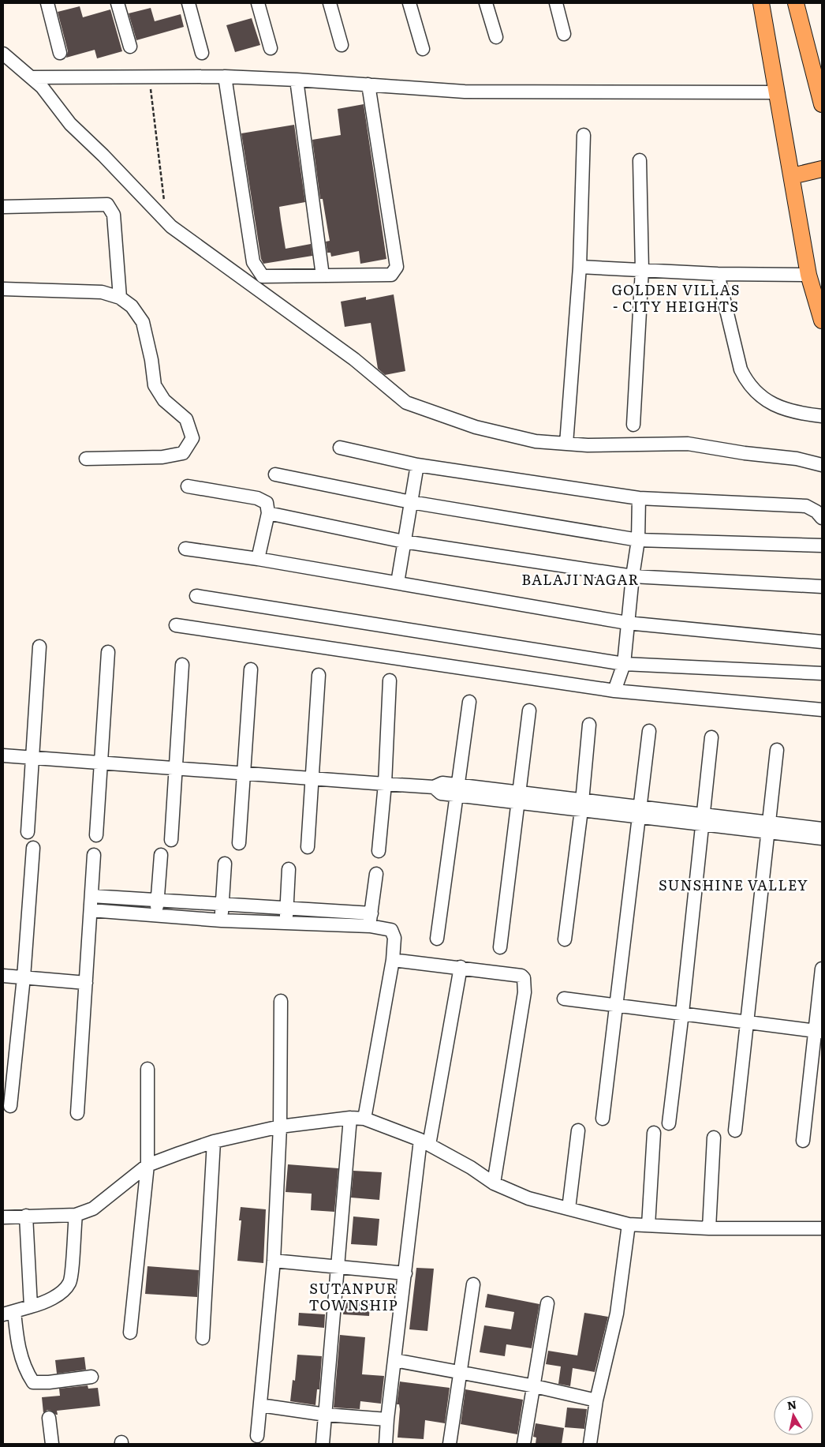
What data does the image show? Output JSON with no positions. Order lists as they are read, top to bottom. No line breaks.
{"districts":["GOLDEN VILLAS - CITY HEIGHTS","BALAJI NAGAR","SUNSHINE VALLEY","SUTANPUR TOWNSHIP"],"north":"top"}
